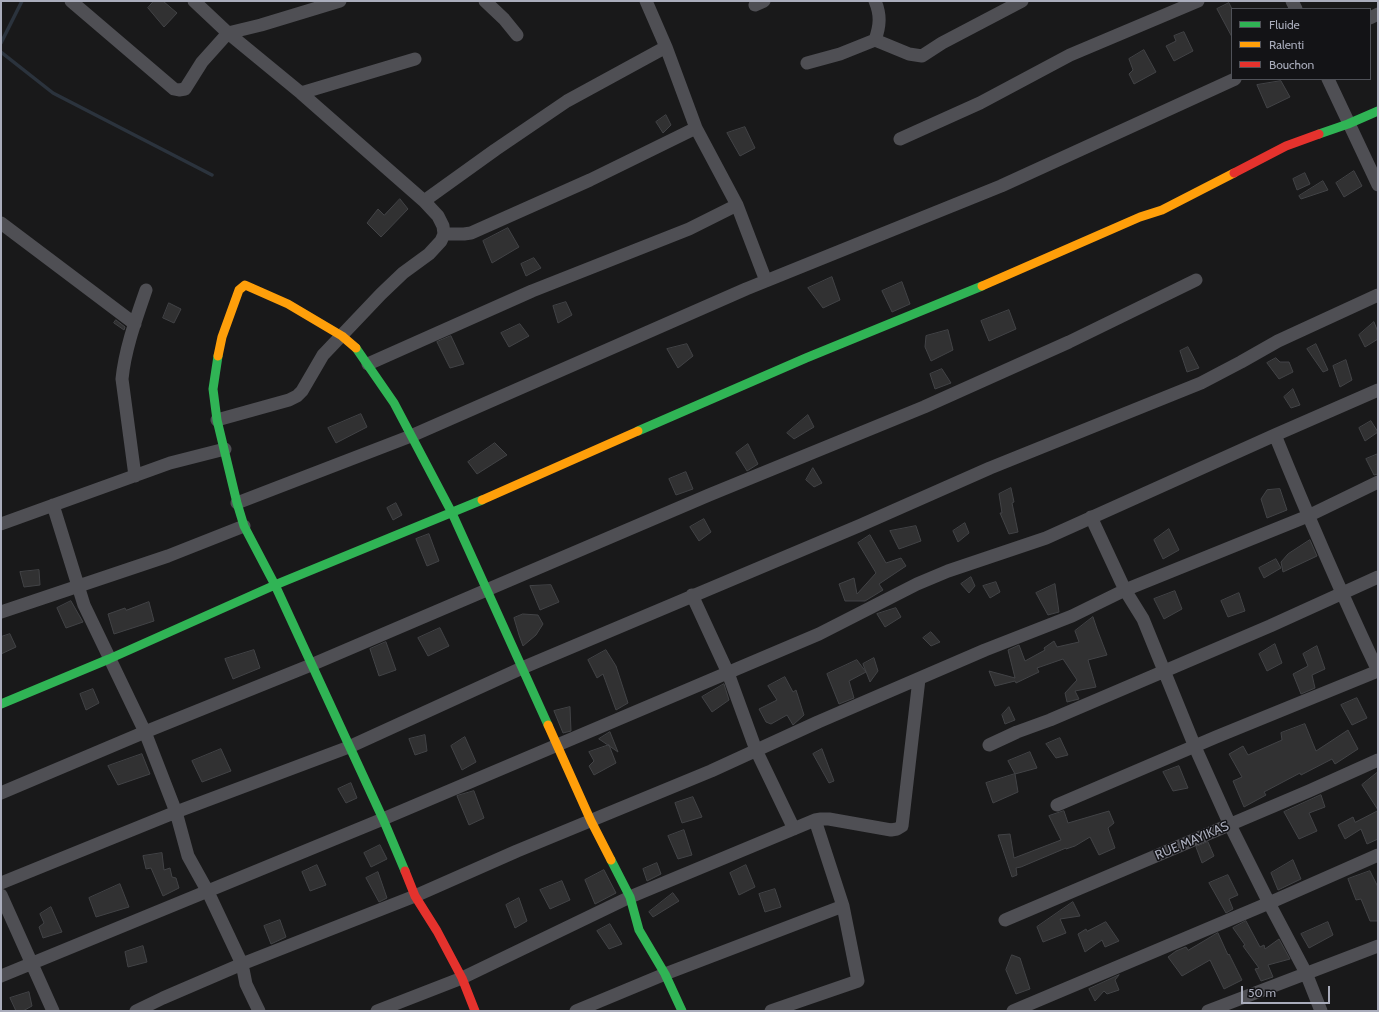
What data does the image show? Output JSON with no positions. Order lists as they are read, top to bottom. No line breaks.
{"streets":{"street":["RUE MAYIKAS"]},"legend":["Fluide","Ralenti","Bouchon"],"scale_bar":"50 m"}
